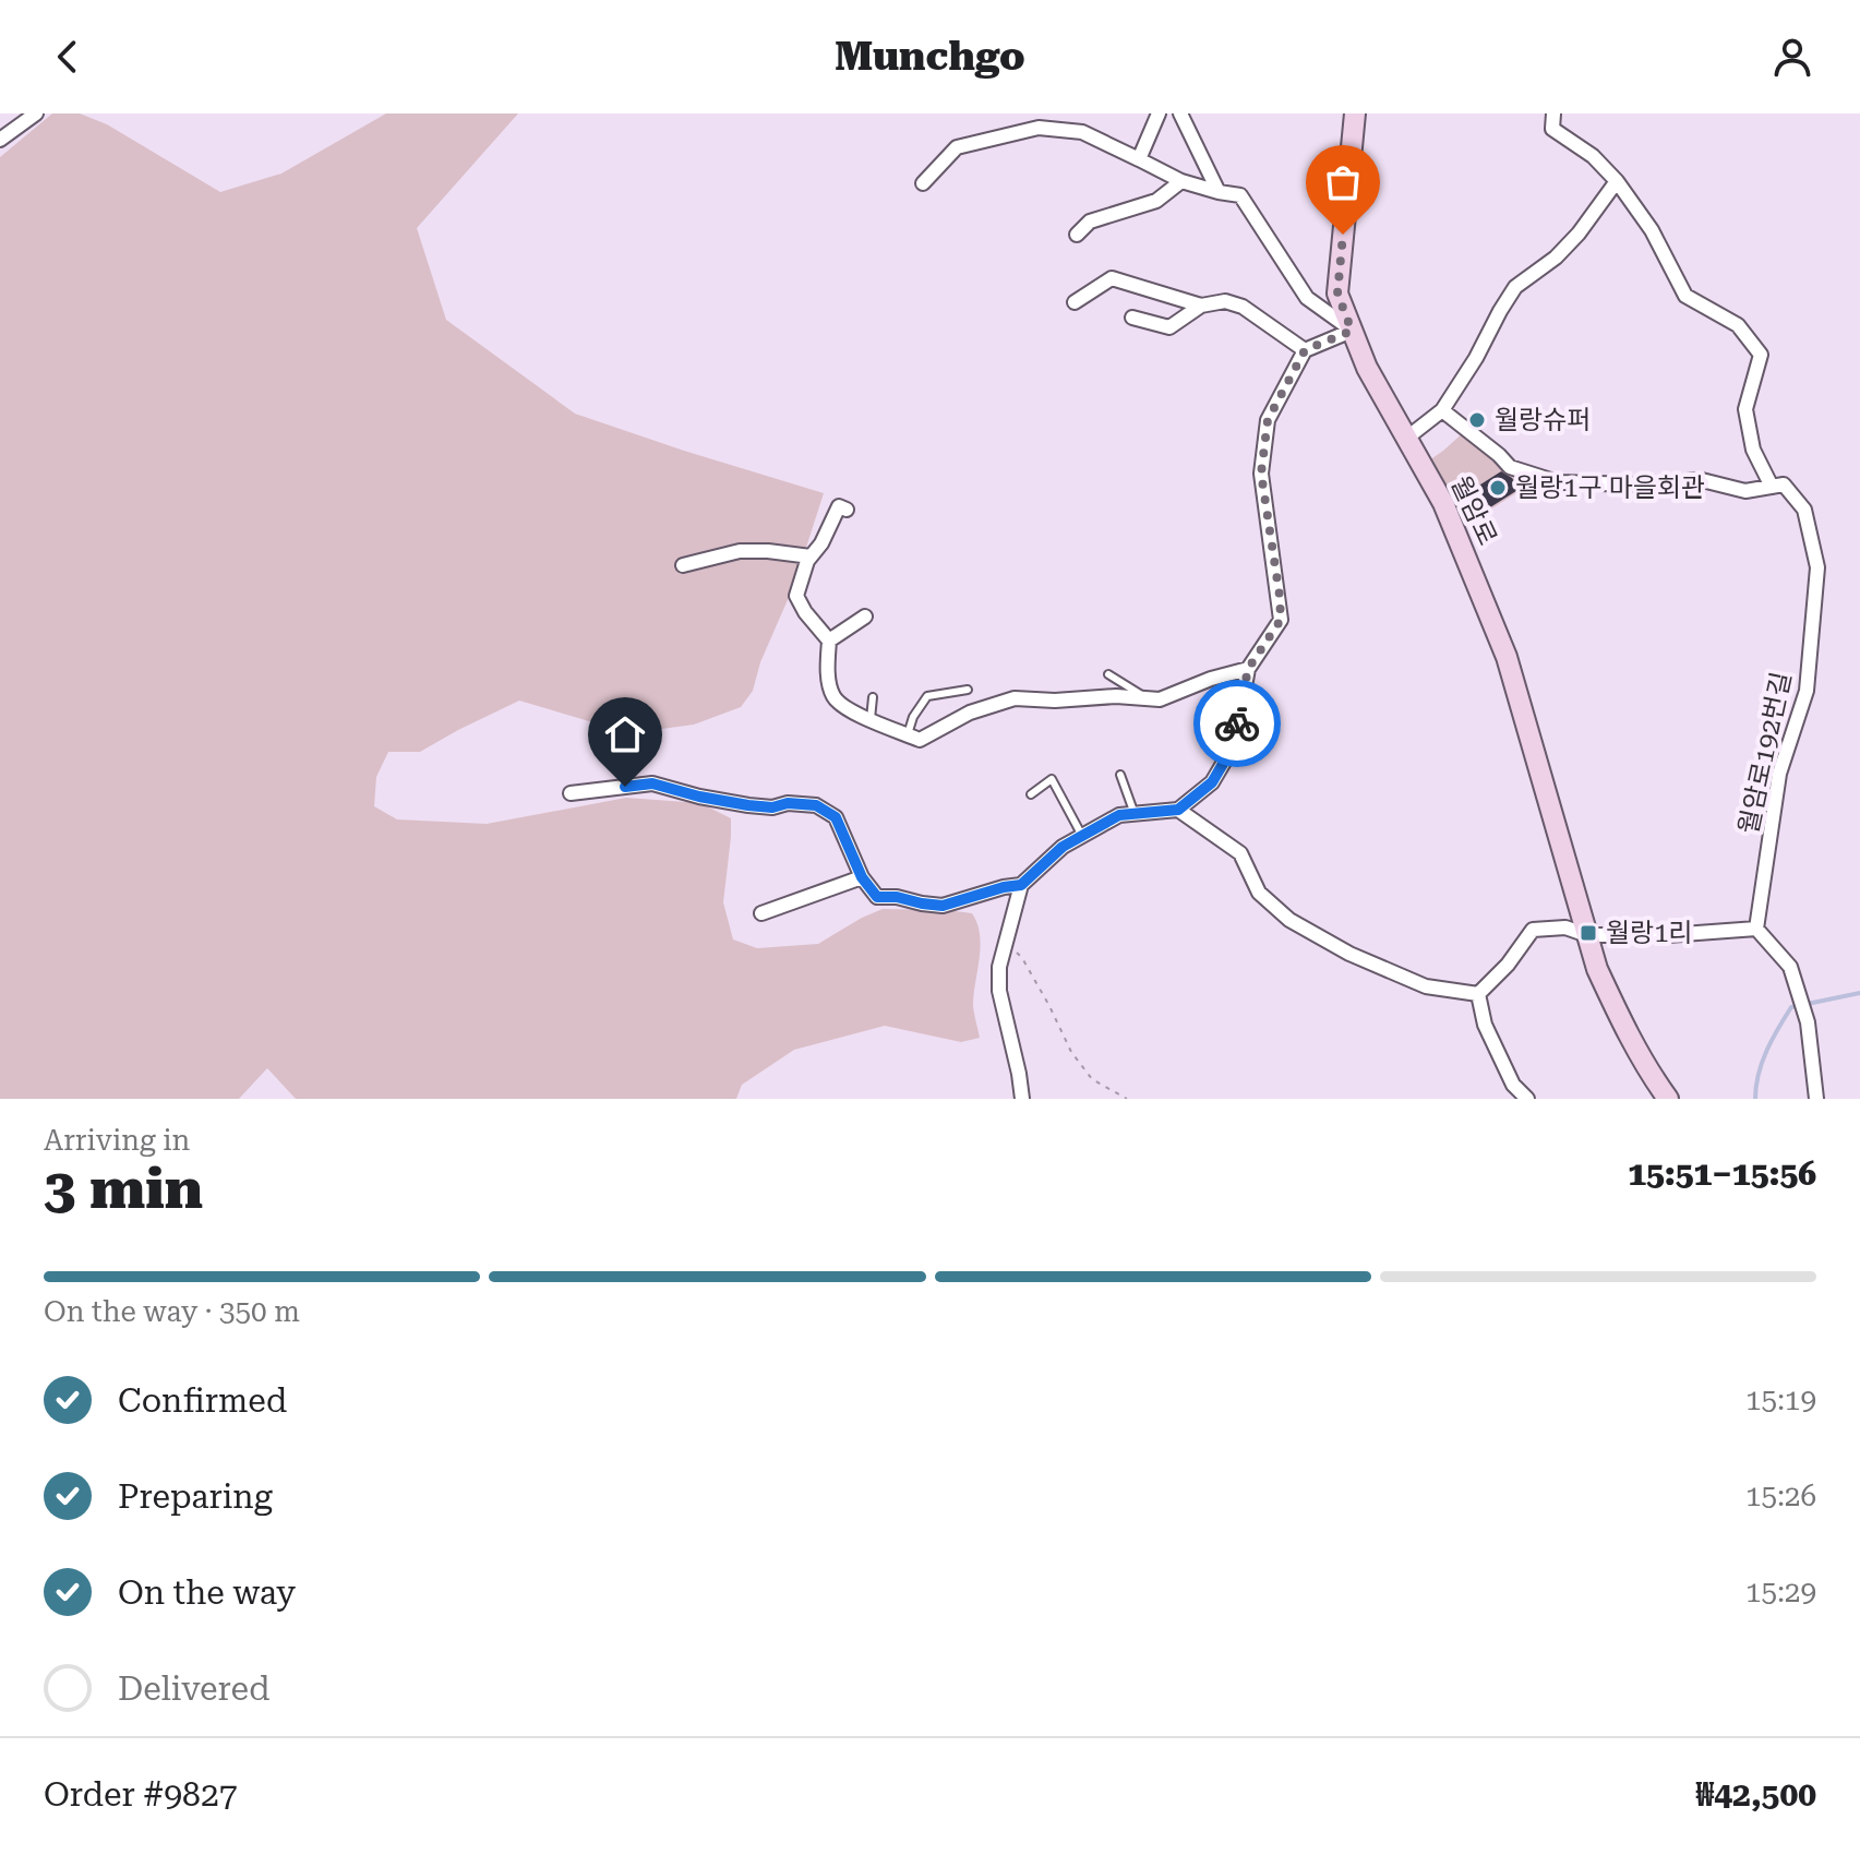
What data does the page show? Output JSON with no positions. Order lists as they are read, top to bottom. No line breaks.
{"streets":{"street":["월암로","월암로192번길"]},"places":{"other":["월랑슈퍼","월랑1구 마을회관"],"transit":["월랑1리"]},"page":{"header":"Munchgo","heading":["3 min","Arriving in","15:51–15:56"],"panel":["Order #9827","₩42,500"],"bar":"On the way · 350 m","list":[["Confirmed","15:19"],["Preparing","15:26"],["On the way","15:29"],"Delivered"]}}
